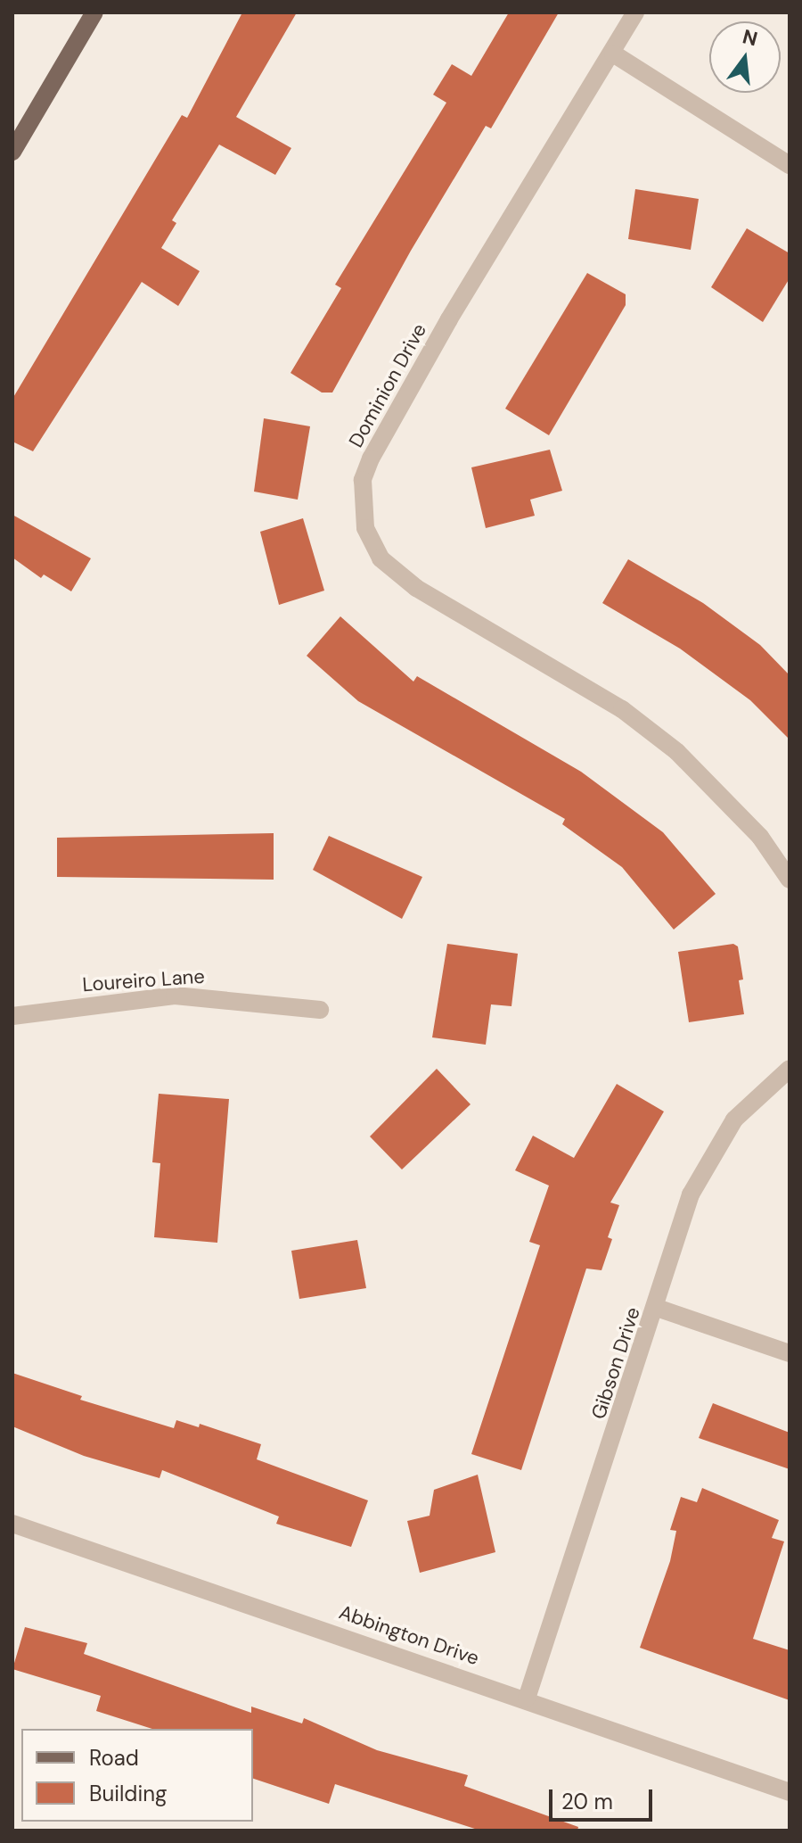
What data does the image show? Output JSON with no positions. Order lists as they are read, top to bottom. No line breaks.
{"streets":{"street":["Dominion Drive","Loureiro Lane","Gibson Drive","Abbington Drive"]},"crossings":[["Gibson Drive","Abbington Drive"]],"legend":["Road","Building"],"scale_bar":"20 m","north":"top"}
